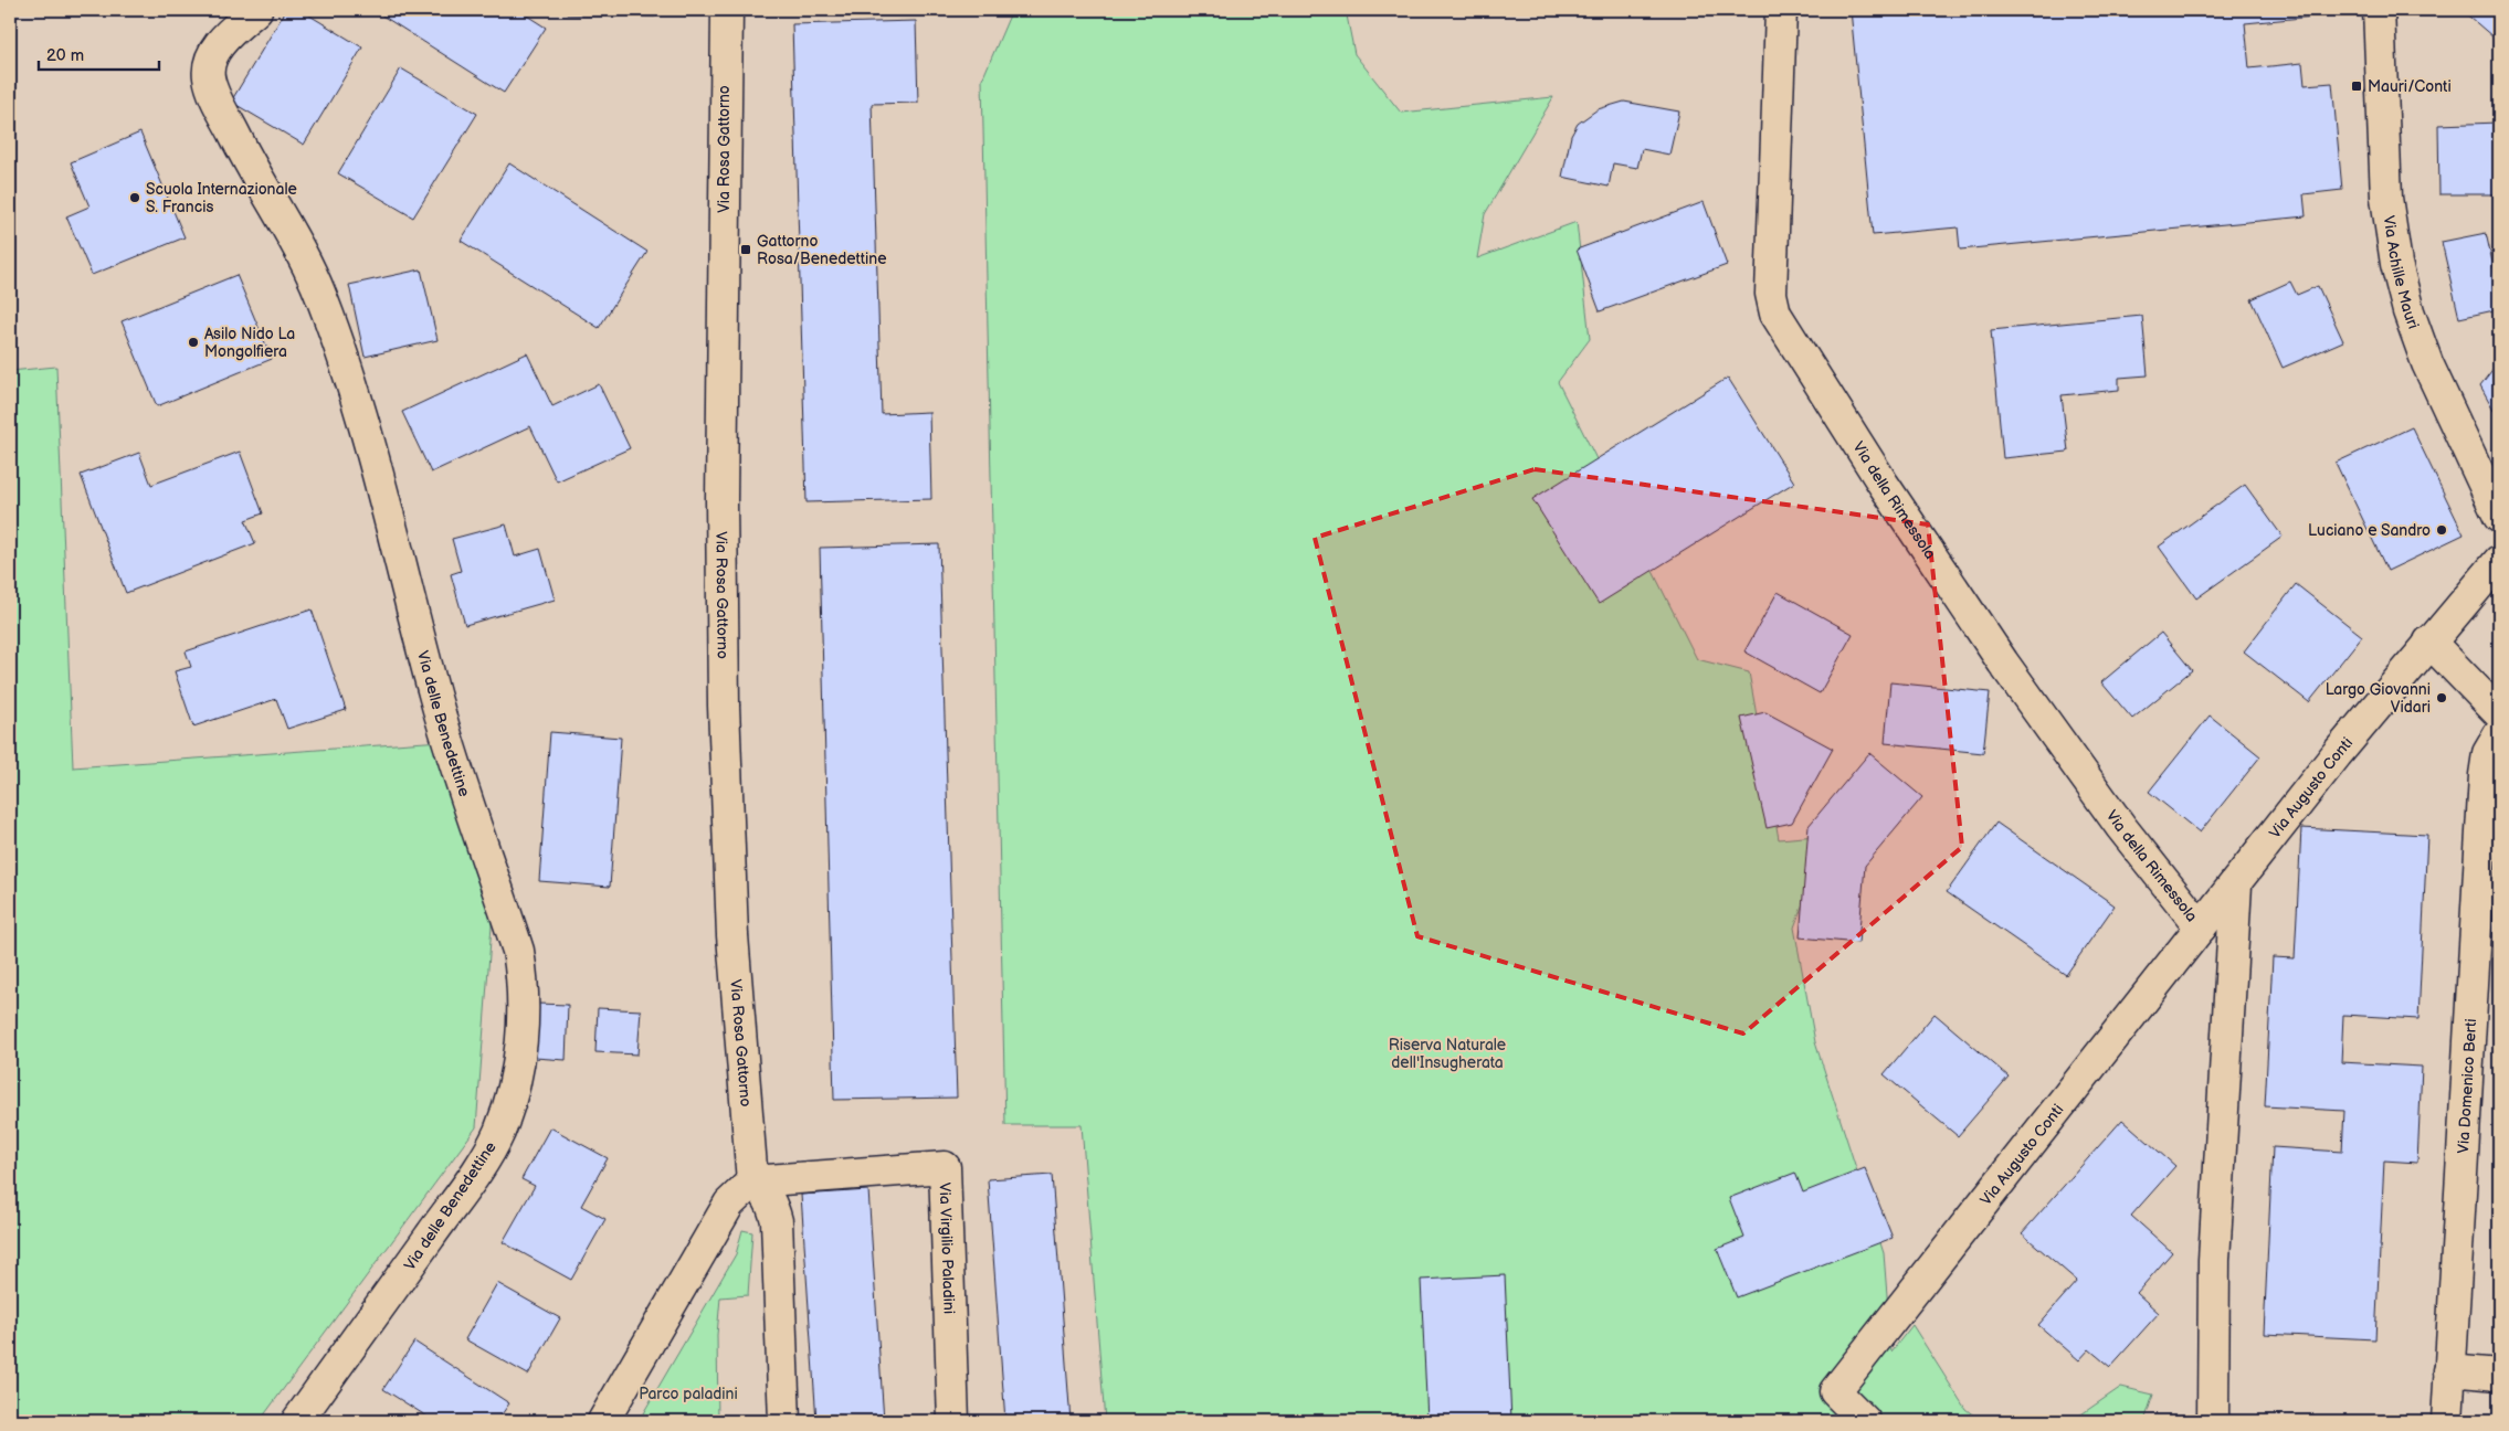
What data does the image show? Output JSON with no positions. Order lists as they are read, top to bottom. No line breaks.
{"streets":{"street":["Via Rosa Gattorno","Via Achille Mauri","Via della Rimessola","Via delle Benedettine","Via Augusto Conti","Via Domenico Berti","Via Virgilio Paladini"]},"crossings":[["Via Rosa Gattorno","Via Virgilio Paladini"],["Via della Rimessola","Via Augusto Conti"]],"parks":["Riserva Naturale dell'Insugherata","Parco paladini"],"places":{"transit":["Mauri/Conti","Gattorno Rosa/Benedettine"],"other":["Scuola Internazionale S. Francis","Asilo Nido La Mongolfiera","Luciano e Sandro","Largo Giovanni Vidari"]},"scale_bar":"20 m"}
